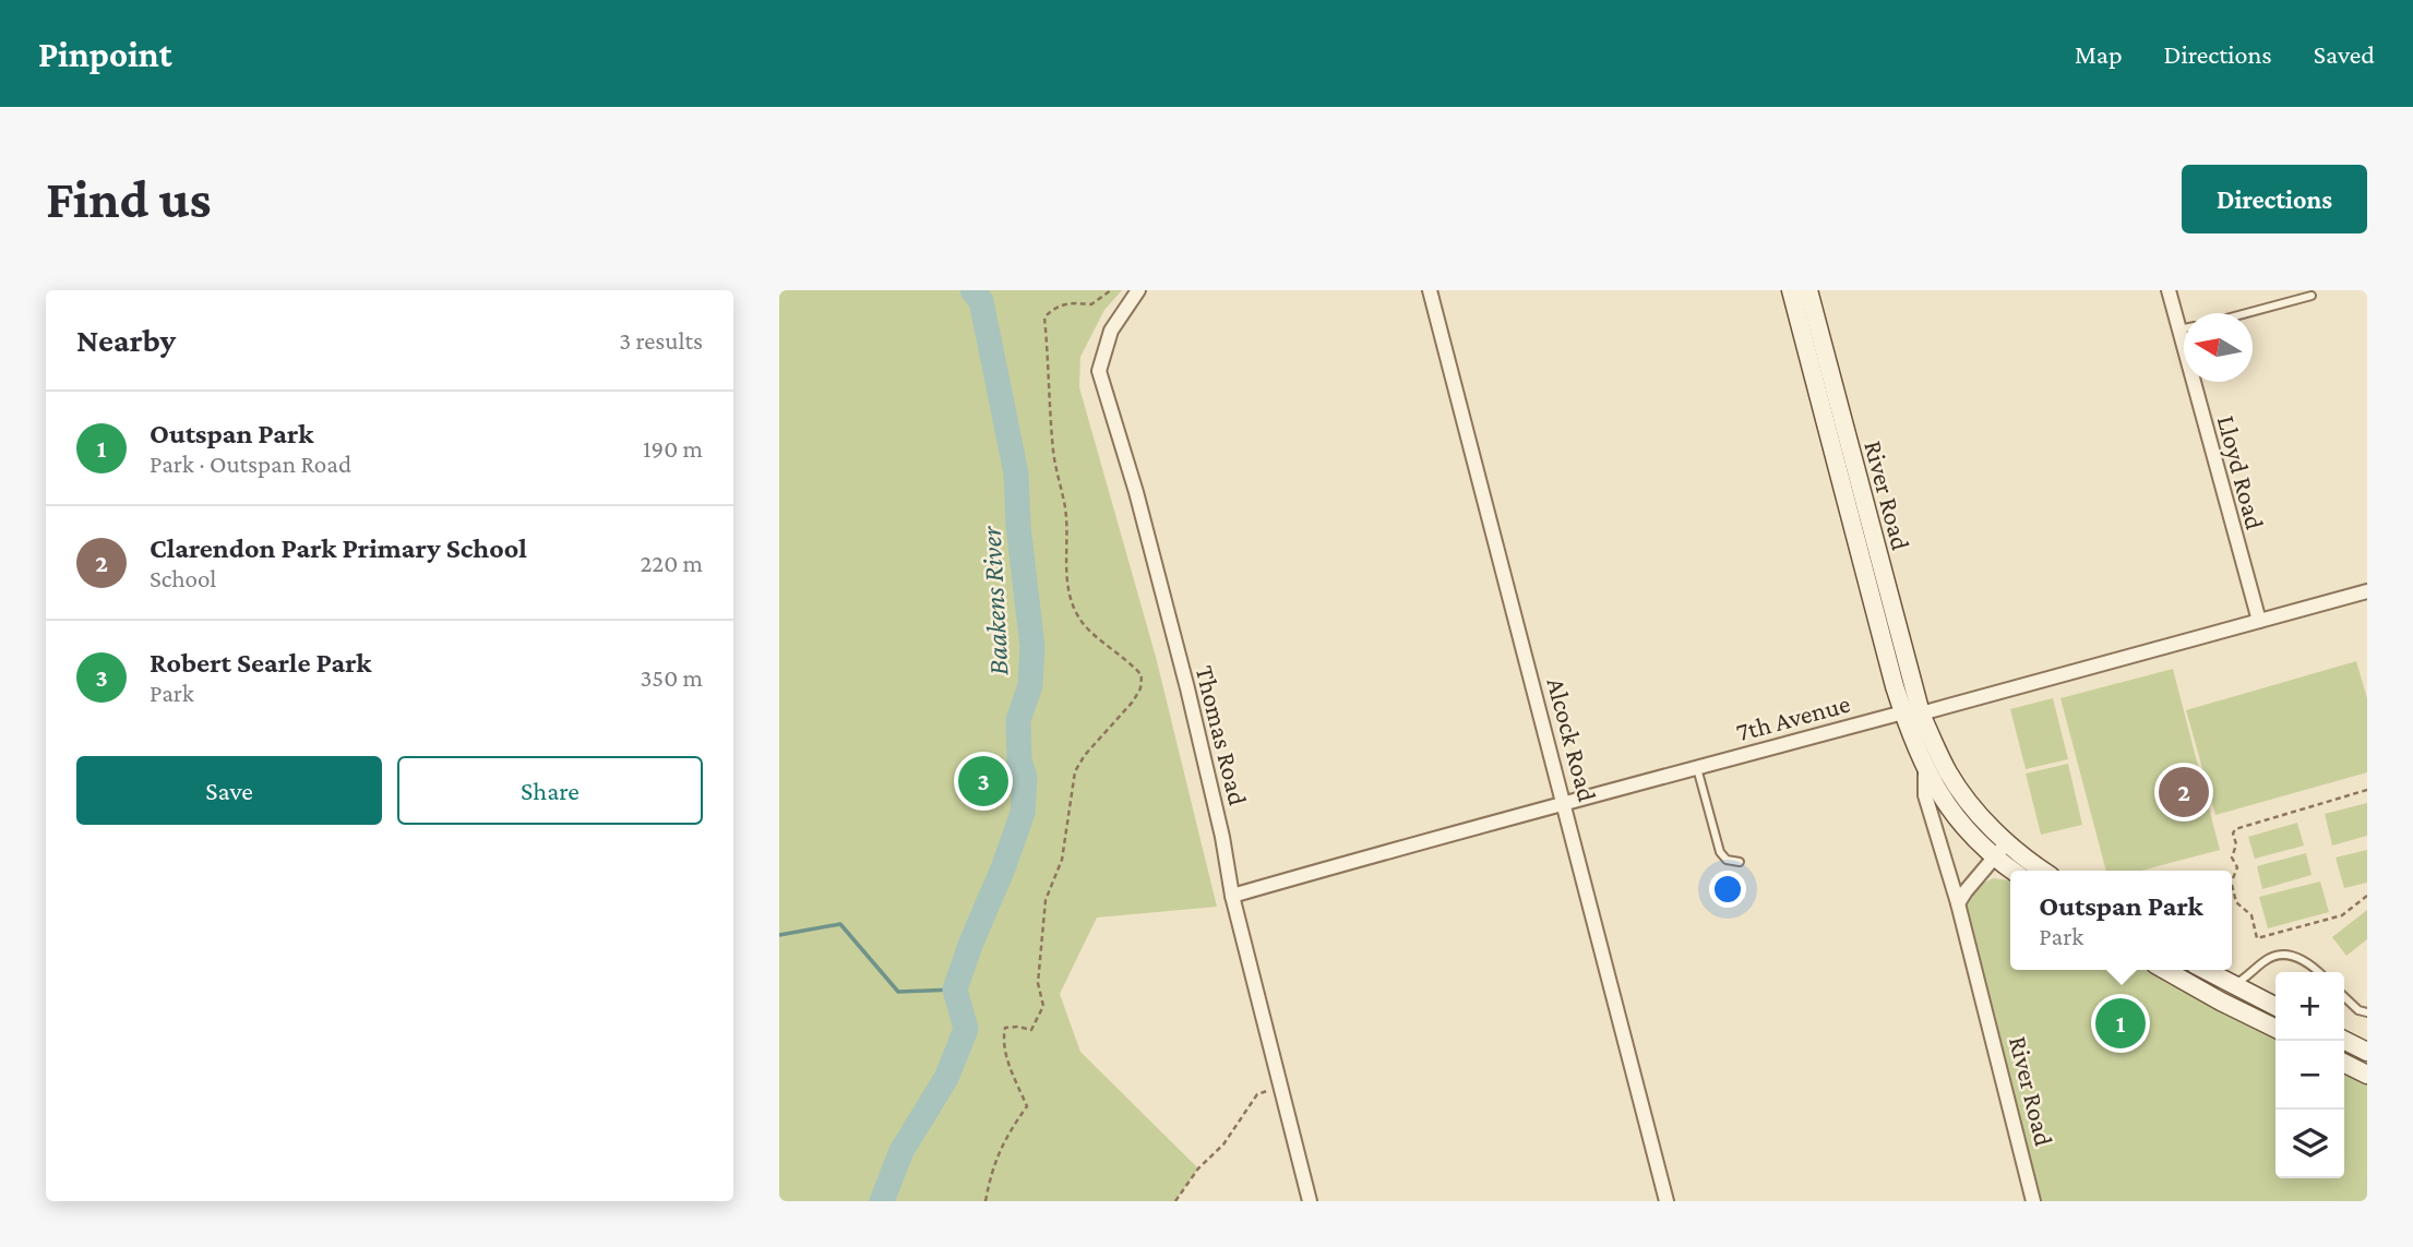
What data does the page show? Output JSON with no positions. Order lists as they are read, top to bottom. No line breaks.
{"streets":{"main road":["River Road"],"street":["Lloyd Road","7th Avenue","Thomas Road","Alcock Road"]},"crossings":[["Lloyd Road","7th Avenue"],["River Road","7th Avenue"],["7th Avenue","Thomas Road"],["7th Avenue","Alcock Road"]],"water":["Baakens River"],"north":"left","page":{"header":"Pinpoint","nav":["Map","Directions","Saved"],"buttons":["Directions",["Save","Share"]],"title":"Find us","heading":["Nearby","3 results"],"list":[{"mark":"1","name":"Outspan Park","note":"Park · Outspan Road","value":"190 m"},{"mark":"2","name":"Clarendon Park Primary School","note":"School","value":"220 m"},{"mark":"3","name":"Robert Searle Park","note":"Park","value":"350 m"}],"pins":["3","2","1"],"popup":["Outspan Park","Park"],"map_buttons":["+","−"]}}
